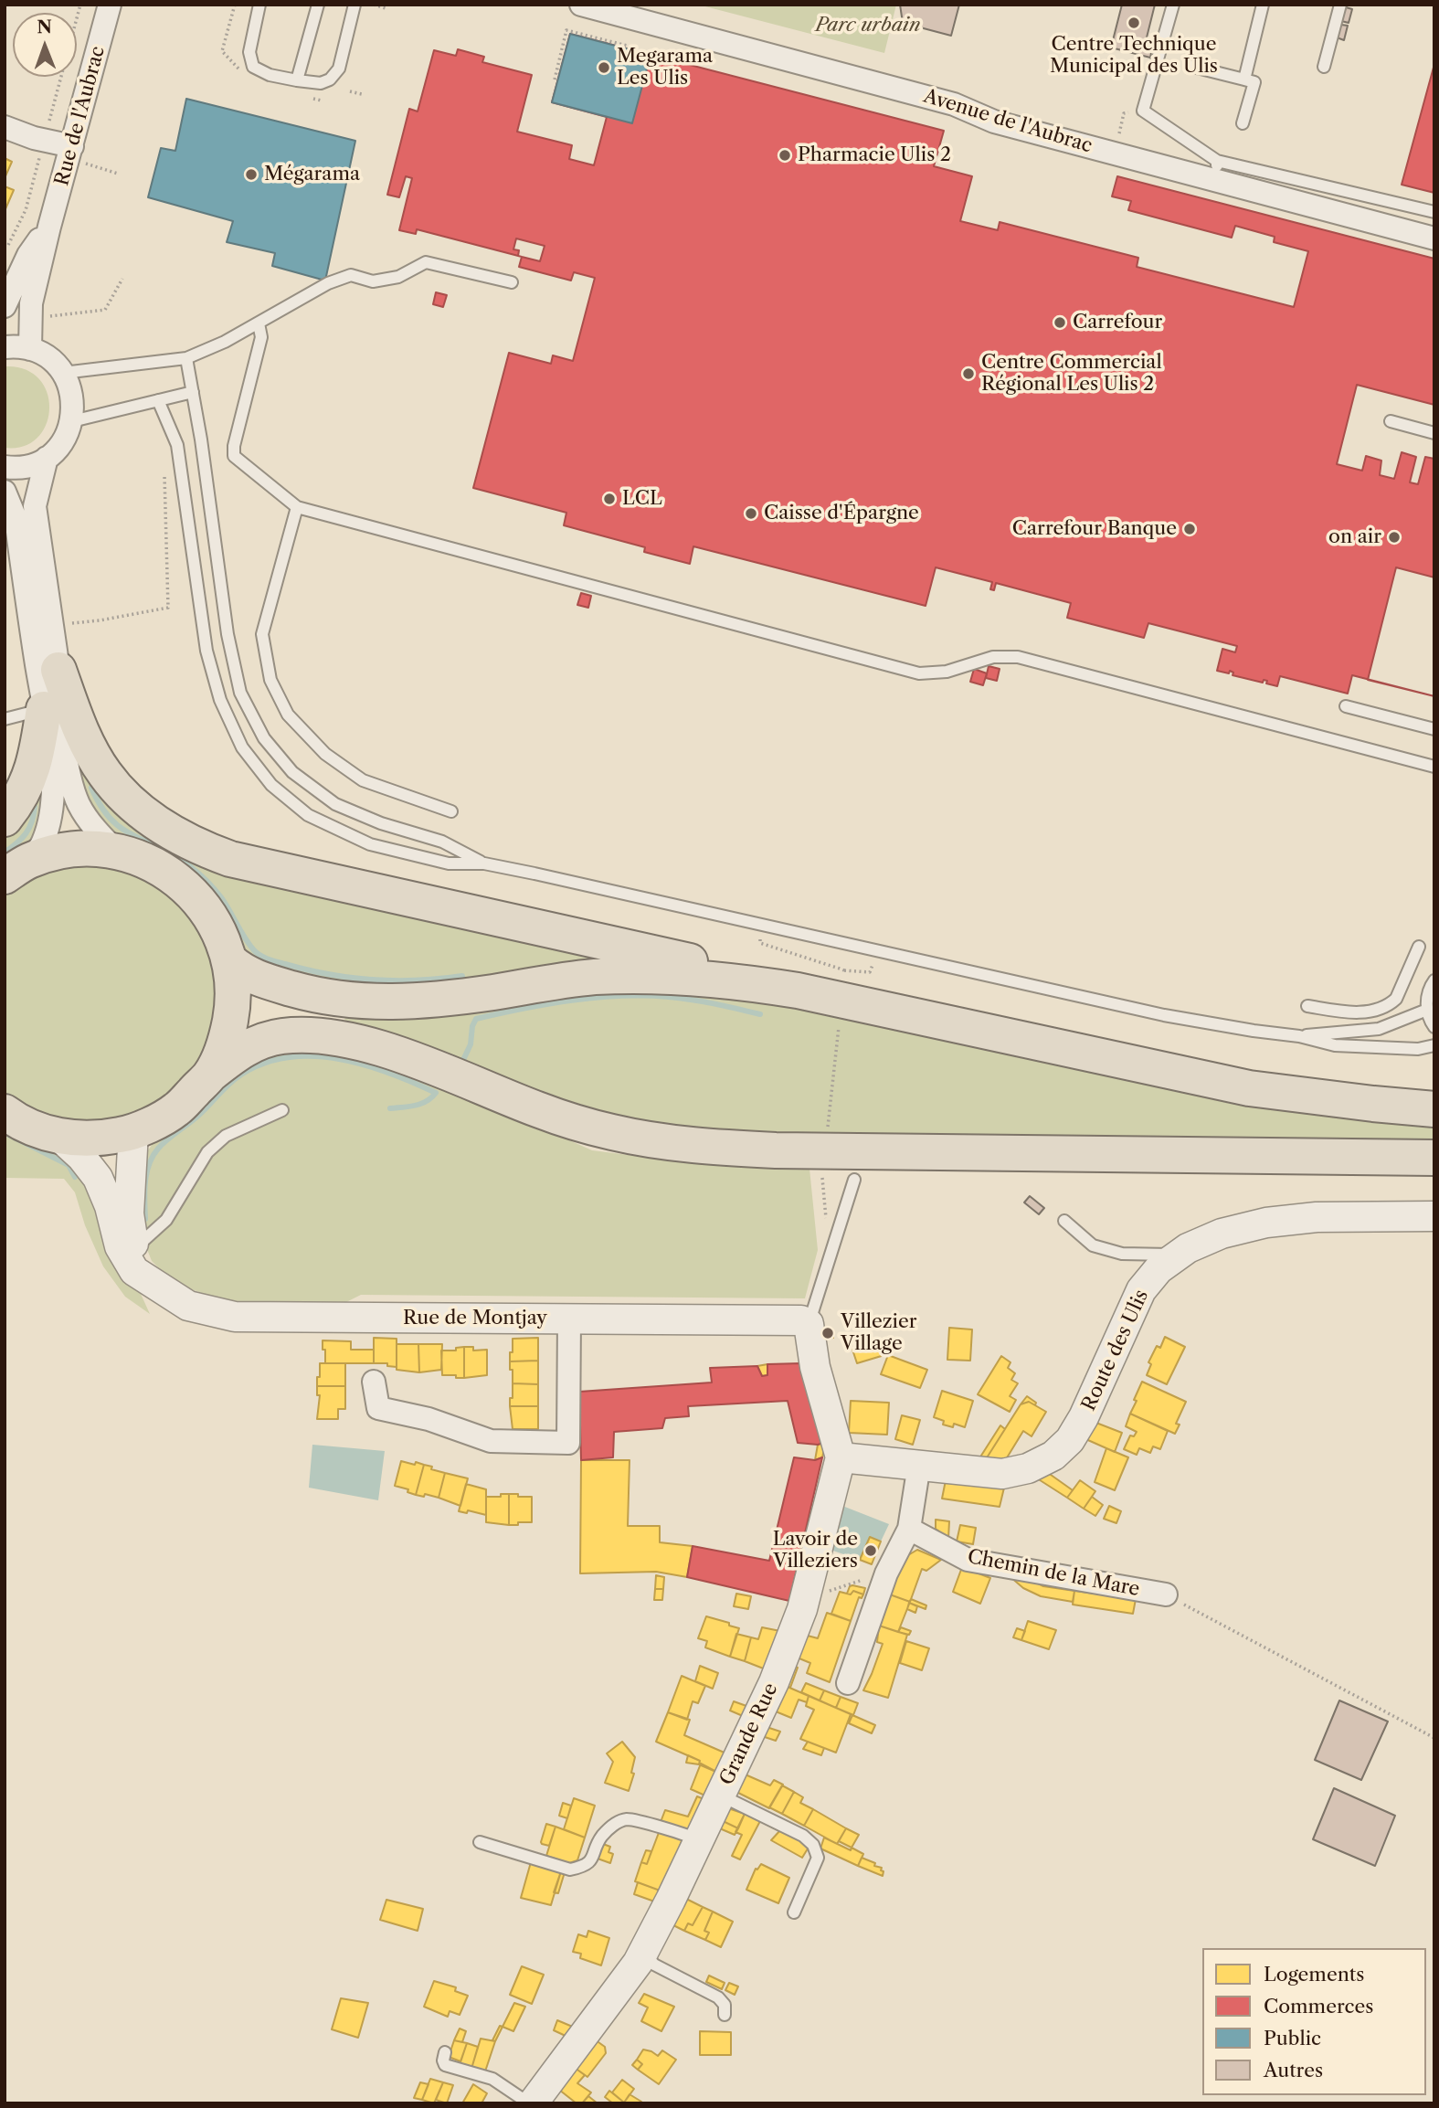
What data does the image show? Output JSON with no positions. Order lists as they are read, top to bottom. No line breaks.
{"streets":{"street":["Rue de l'Aubrac","Avenue de l'Aubrac","Rue de Montjay","Route des Ulis","Chemin de la Mare","Grande Rue"]},"crossings":[["Rue de Montjay","Grande Rue"],["Route des Ulis","Grande Rue"]],"parks":["Parc urbain"],"places":["Centre Technique Municipal des Ulis","Megarama Les Ulis","Pharmacie Ulis 2","Mégarama","Carrefour","Centre Commercial Régional Les Ulis 2","LCL","Caisse d'Épargne","Carrefour Banque","on air","Villezier Village","Lavoir de Villeziers"],"legend":["Logements","Commerces","Public","Autres"],"north":"top"}
